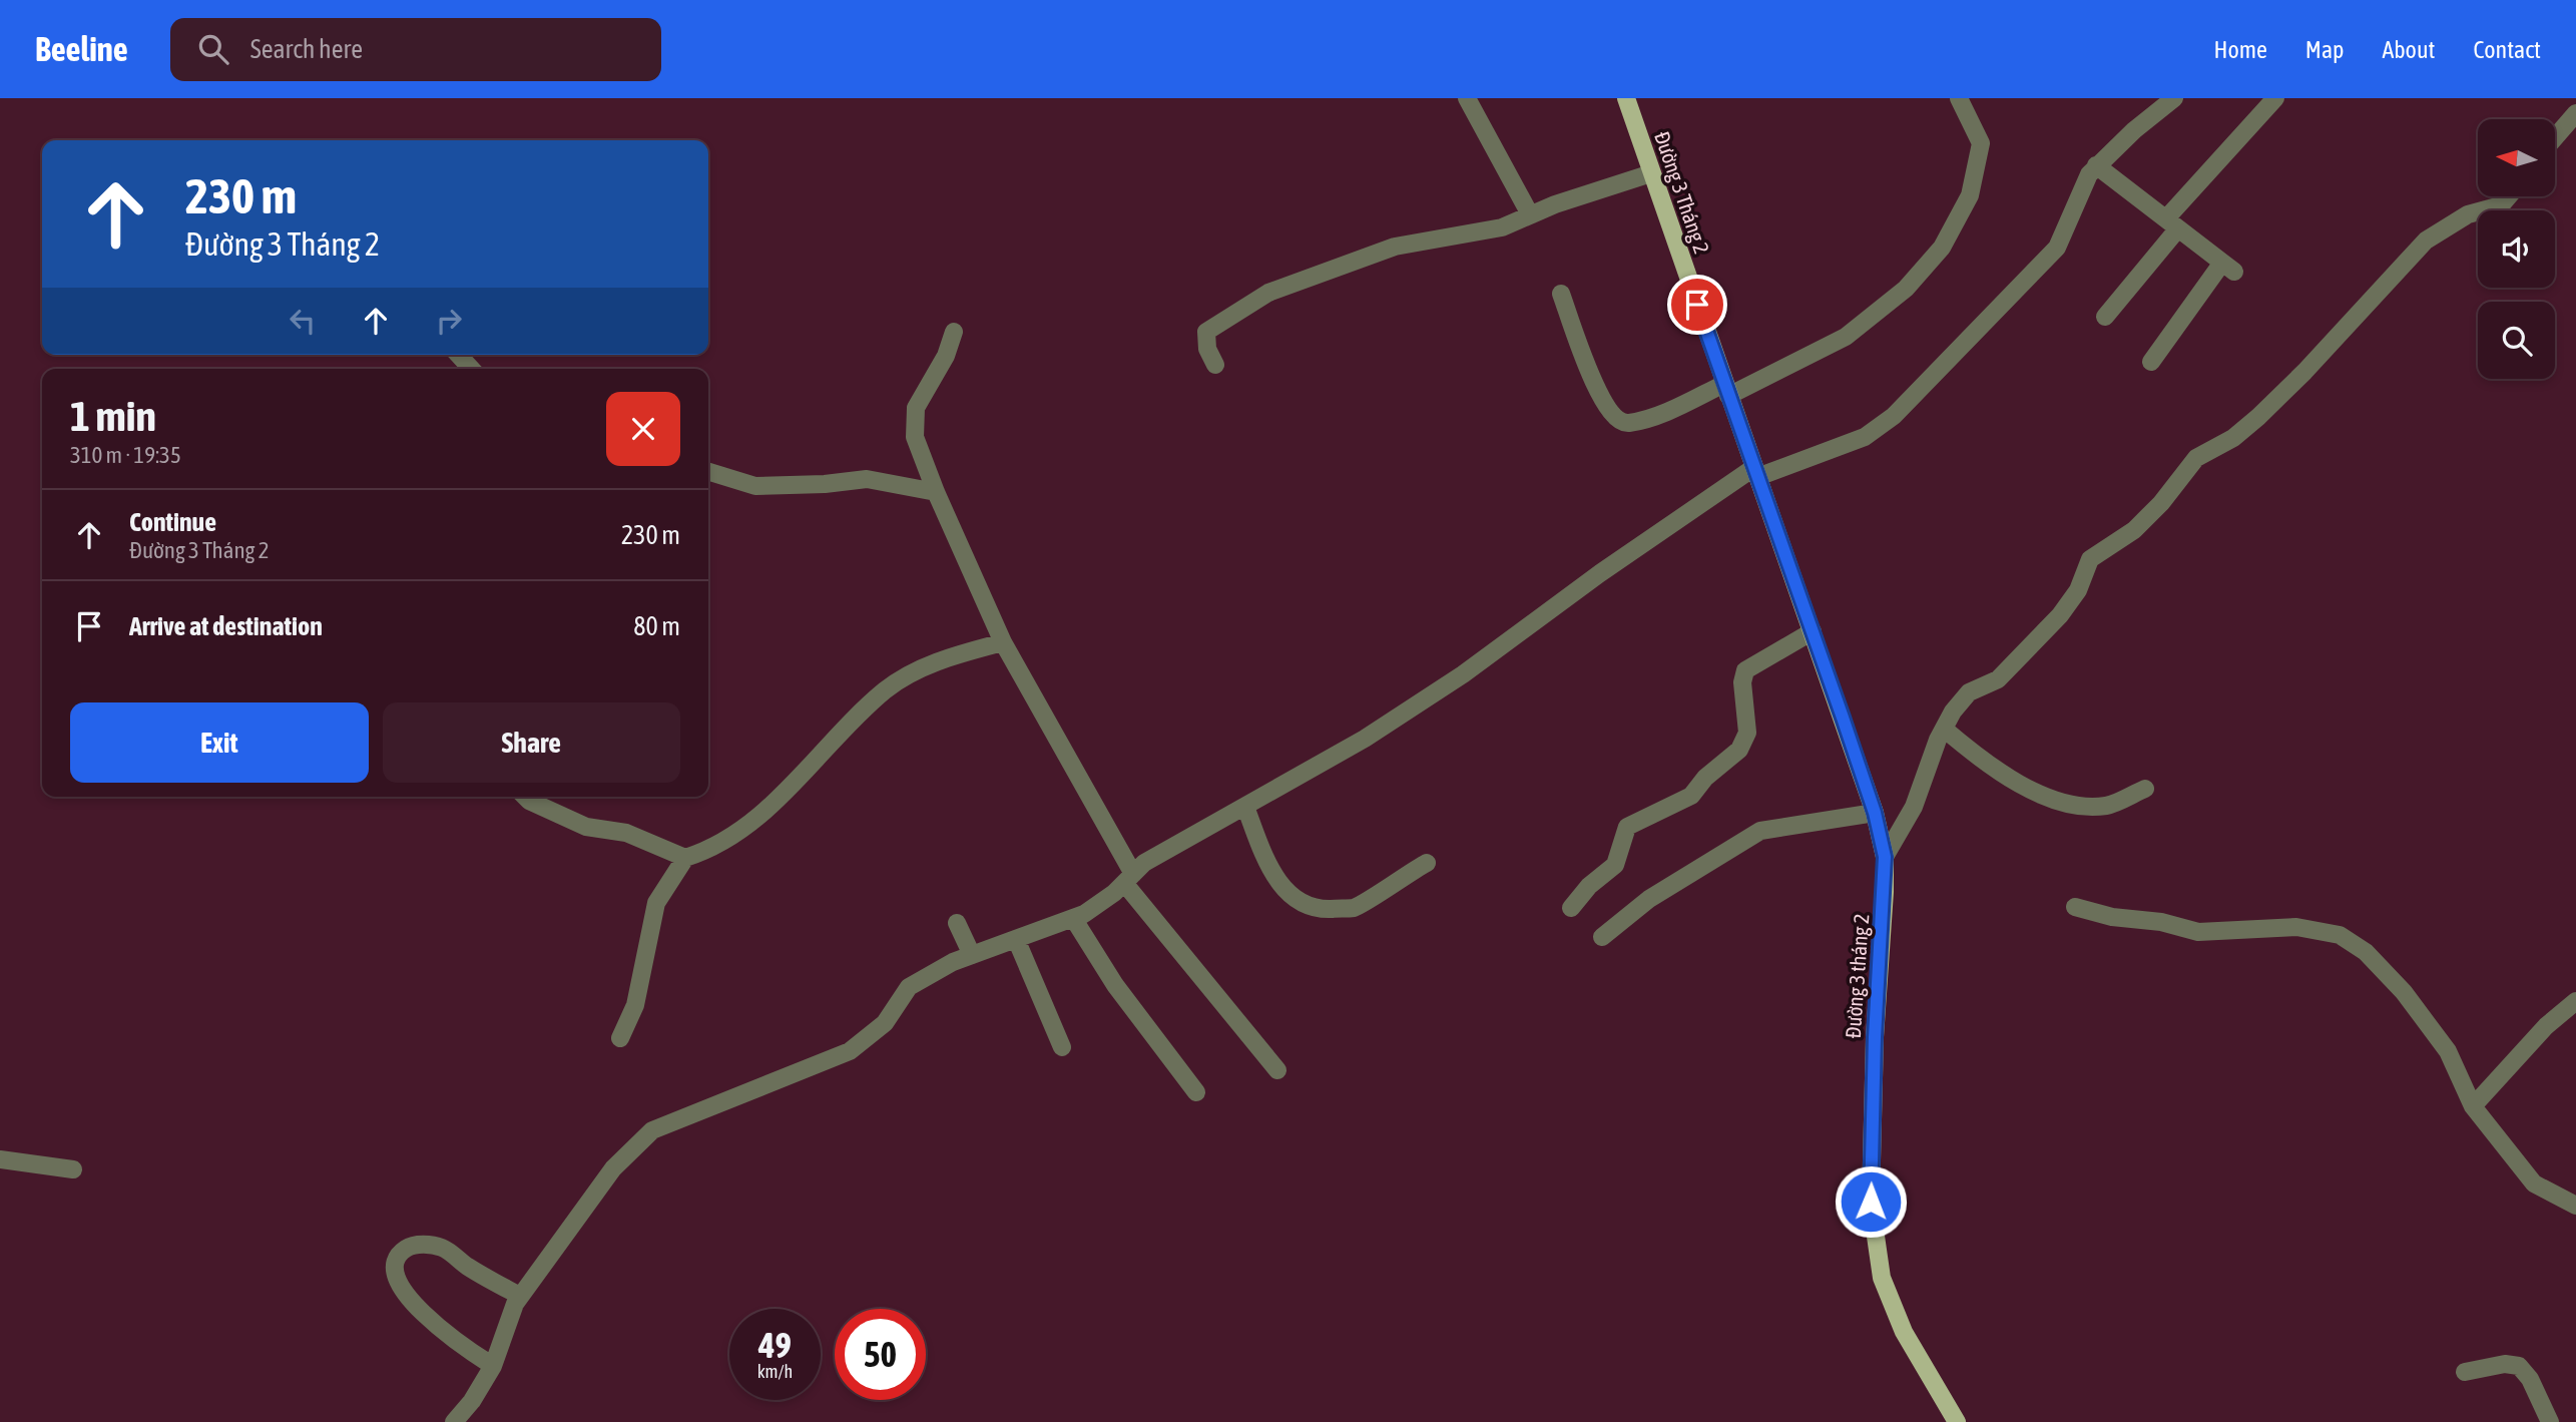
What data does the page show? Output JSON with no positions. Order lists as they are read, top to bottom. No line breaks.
{"streets":{"main road":["Đường 3 Tháng 2","Đường 3 tháng 2"]},"crossings":[["Đường 3 Tháng 2","Đường 3 tháng 2"]],"north":"left","page":{"header":"Beeline","search":"Search here","nav":["Home","Map","About","Contact"],"turn":["230 m","Đường 3 Tháng 2"],"heading":["1 min","310 m · 19:35"],"list":[{"name":"Continue","note":"Đường 3 Tháng 2","value":"230 m"},{"name":"Arrive at destination","value":"80 m"}],"buttons":["Exit","Share"],"speed":"49 km/h","limit":"50"}}
